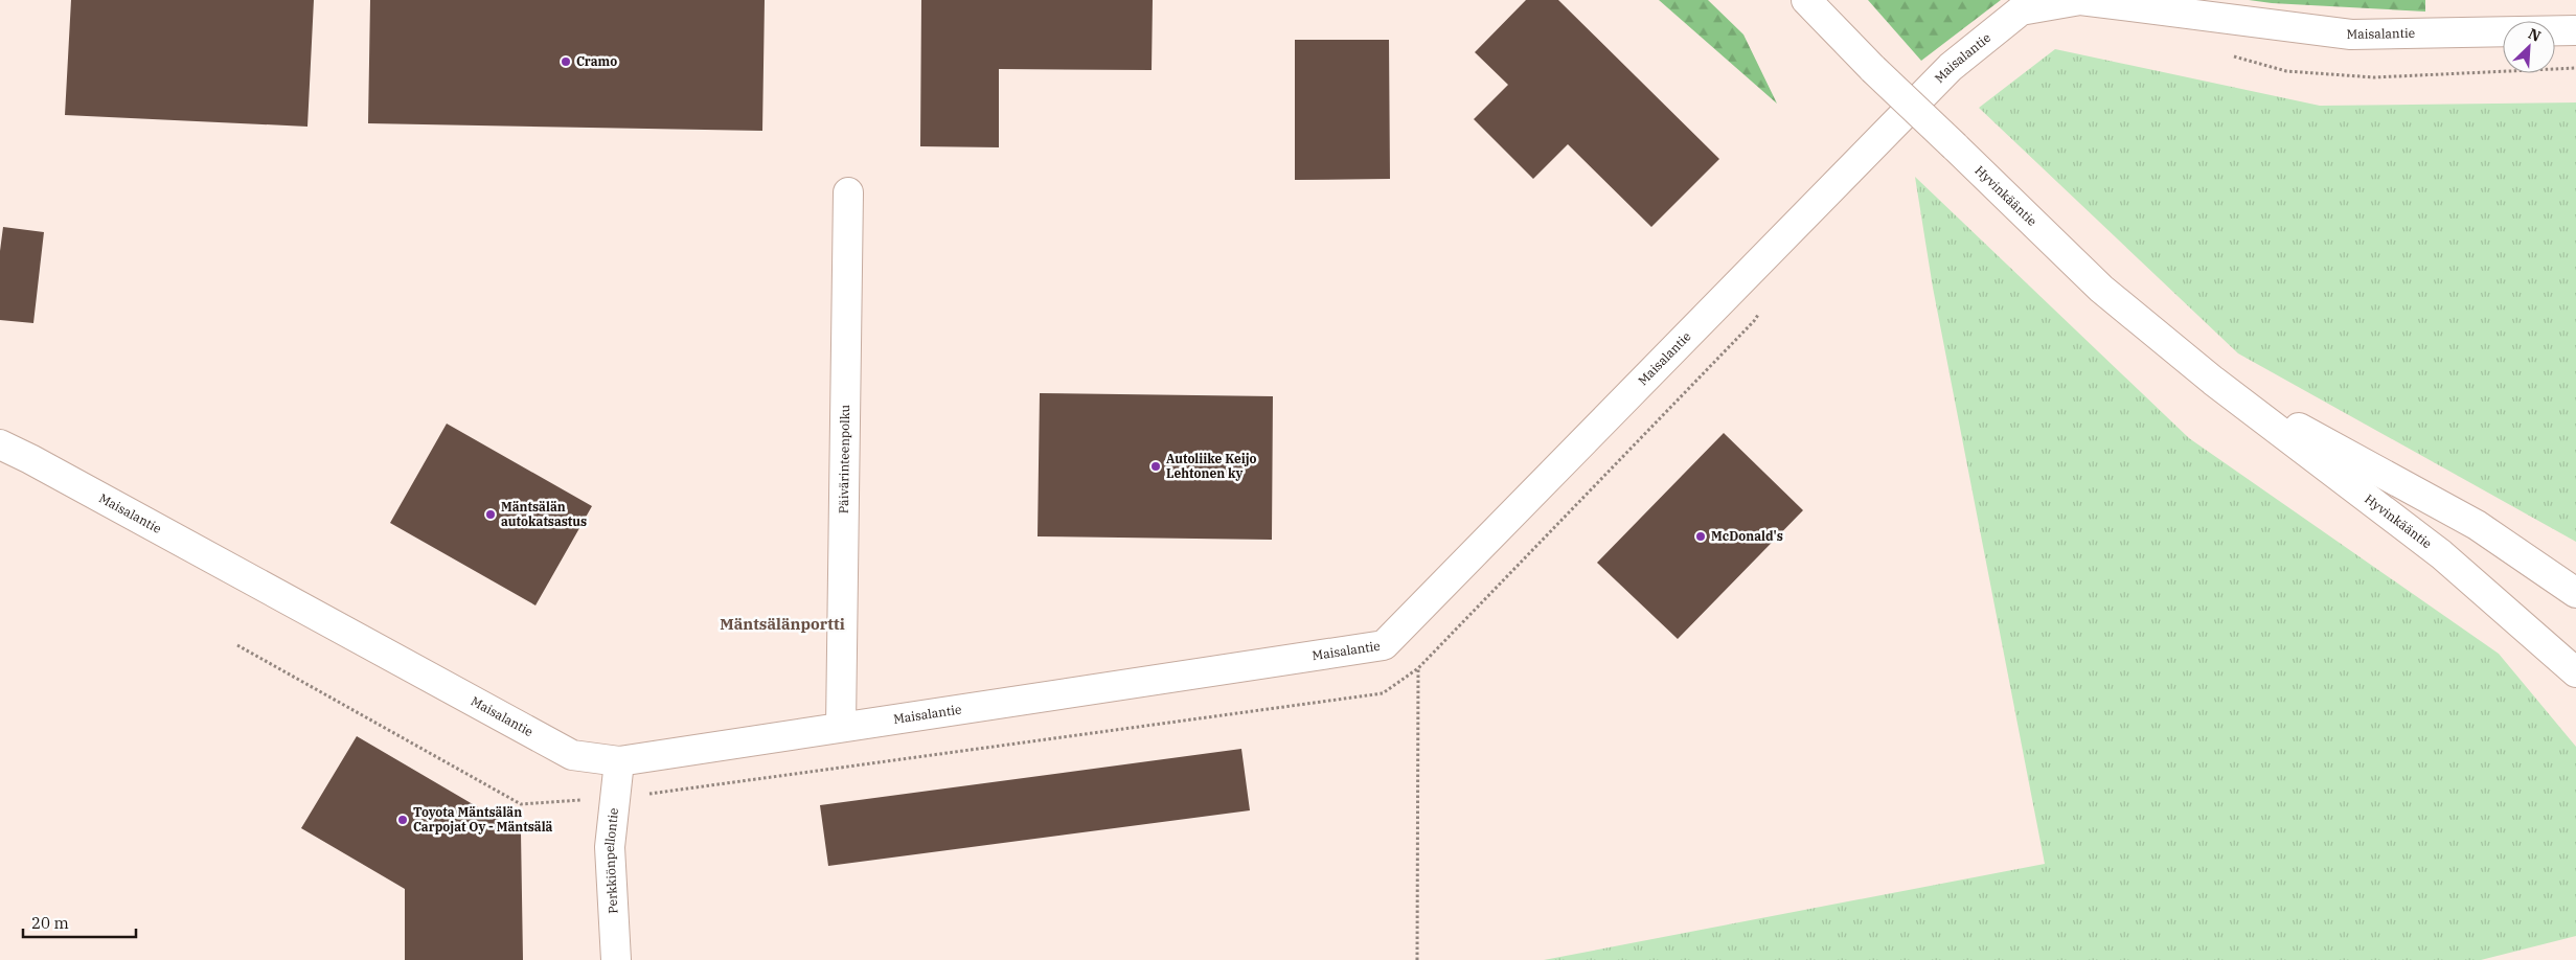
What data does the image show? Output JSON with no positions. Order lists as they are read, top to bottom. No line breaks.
{"streets":{"main road":["Maisalantie","Hyvinkääntie","Päivärinteenpolku","Perkkiönpellontie"]},"crossings":[["Maisalantie","Päivärinteenpolku"],["Maisalantie","Perkkiönpellontie"]],"districts":["Mäntsälänportti"],"places":["Cramo","Autoliike Keijo Lehtonen ky","Mäntsälän autokatsastus","McDonald's","Toyota Mäntsälän Carpojat Oy - Mäntsälä"],"scale_bar":"20 m","north":"top right"}
